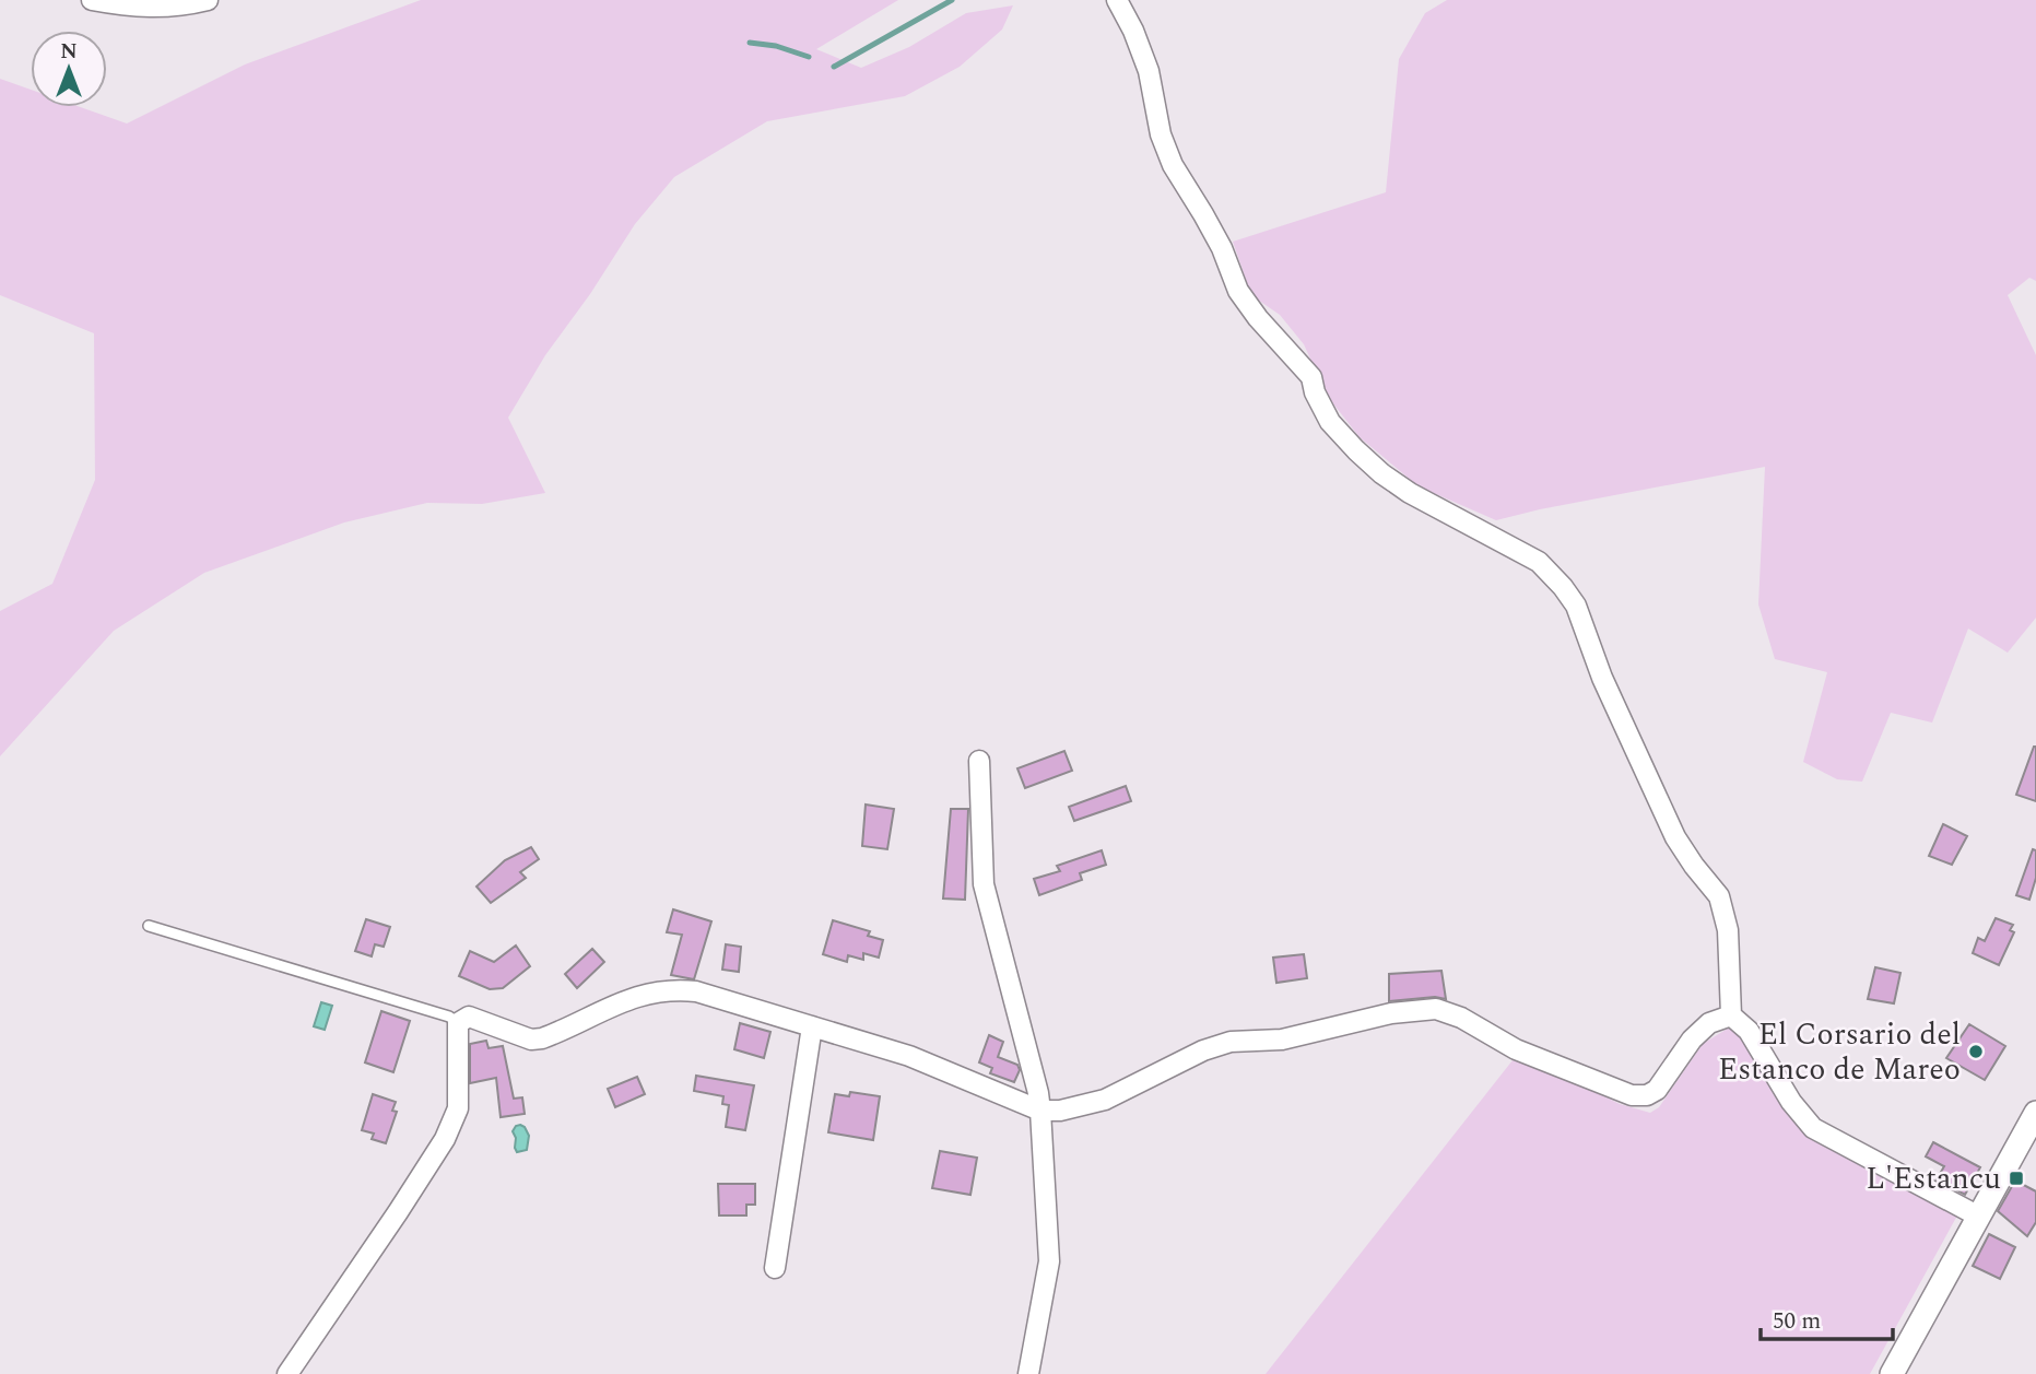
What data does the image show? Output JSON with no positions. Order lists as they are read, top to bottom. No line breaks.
{"places":{"other":["El Corsario del Estanco de Mareo"],"transit":["L'Estancu"]},"scale_bar":"50 m","north":"top"}
